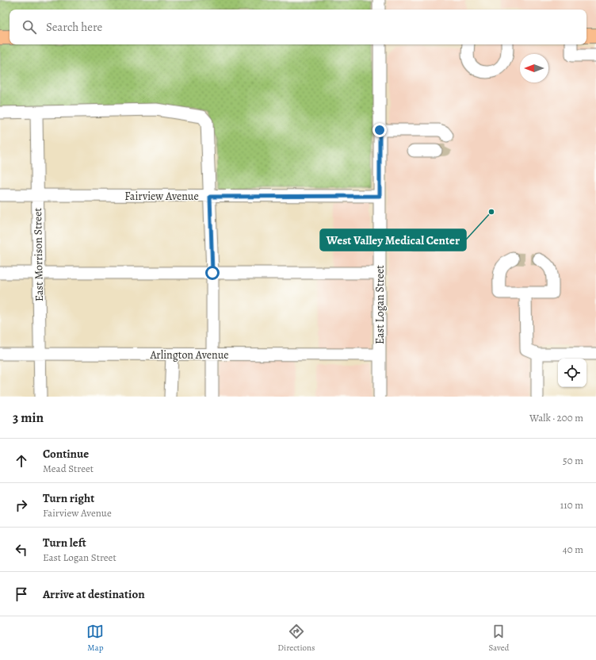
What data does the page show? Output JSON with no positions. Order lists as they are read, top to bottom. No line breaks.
{"streets":{"street":["Fairview Avenue","East Morrison Street","East Logan Street","Arlington Avenue"]},"crossings":[["Fairview Avenue","East Morrison Street"],["Fairview Avenue","East Logan Street"],["East Morrison Street","Arlington Avenue"],["East Logan Street","Arlington Avenue"]],"places":["West Valley Medical Center"],"north":"left","page":{"search":"Search here","heading":["3 min","Walk · 200 m"],"list":[["Continue","Mead Street","50 m"],["Turn right","Fairview Avenue","110 m"],["Turn left","East Logan Street","40 m"],"Arrive at destination"],"nav":["Map","Directions","Saved"]}}
